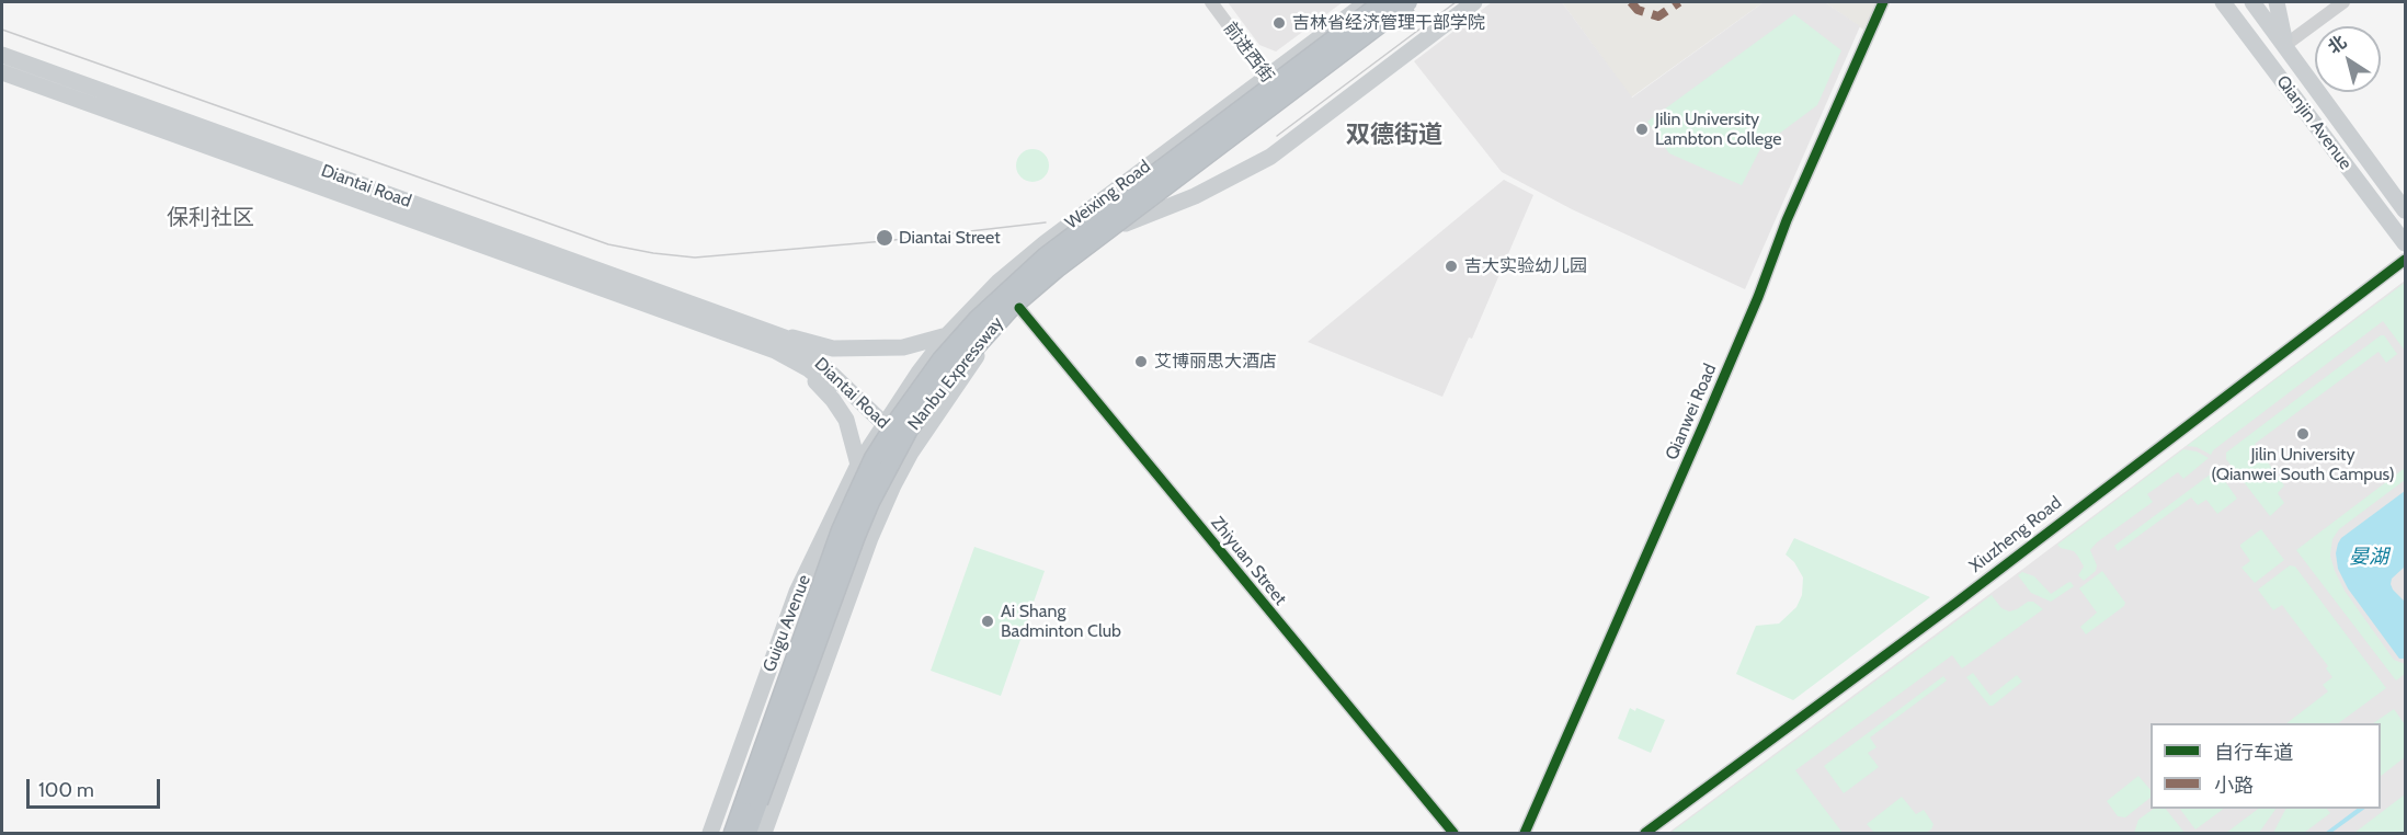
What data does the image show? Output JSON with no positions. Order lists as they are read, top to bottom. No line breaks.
{"streets":{"highway":["Nanbu Expressway"],"main road":["Qianjin Avenue","Diantai Road","Weixing Road","Guigu Avenue"],"street":["前进西街","Qianwei Road","Xiuzheng Road","Zhiyuan Street"]},"crossings":[["前进西街","Weixing Road"],["Diantai Road","Weixing Road"],["Diantai Road","Guigu Avenue"],["Weixing Road","Zhiyuan Street"],["Weixing Road","Guigu Avenue"]],"districts":["双德街道","保利社区"],"water":["晏湖"],"places":["吉林省经济管理干部学院","Jilin University Lambton College","Diantai Street","吉大实验幼儿园","艾博丽思大酒店","Jilin University (Qianwei South Campus)","Ai Shang Badminton Club"],"legend":["自行车道","小路"],"scale_bar":"100 m","north":"top left"}
